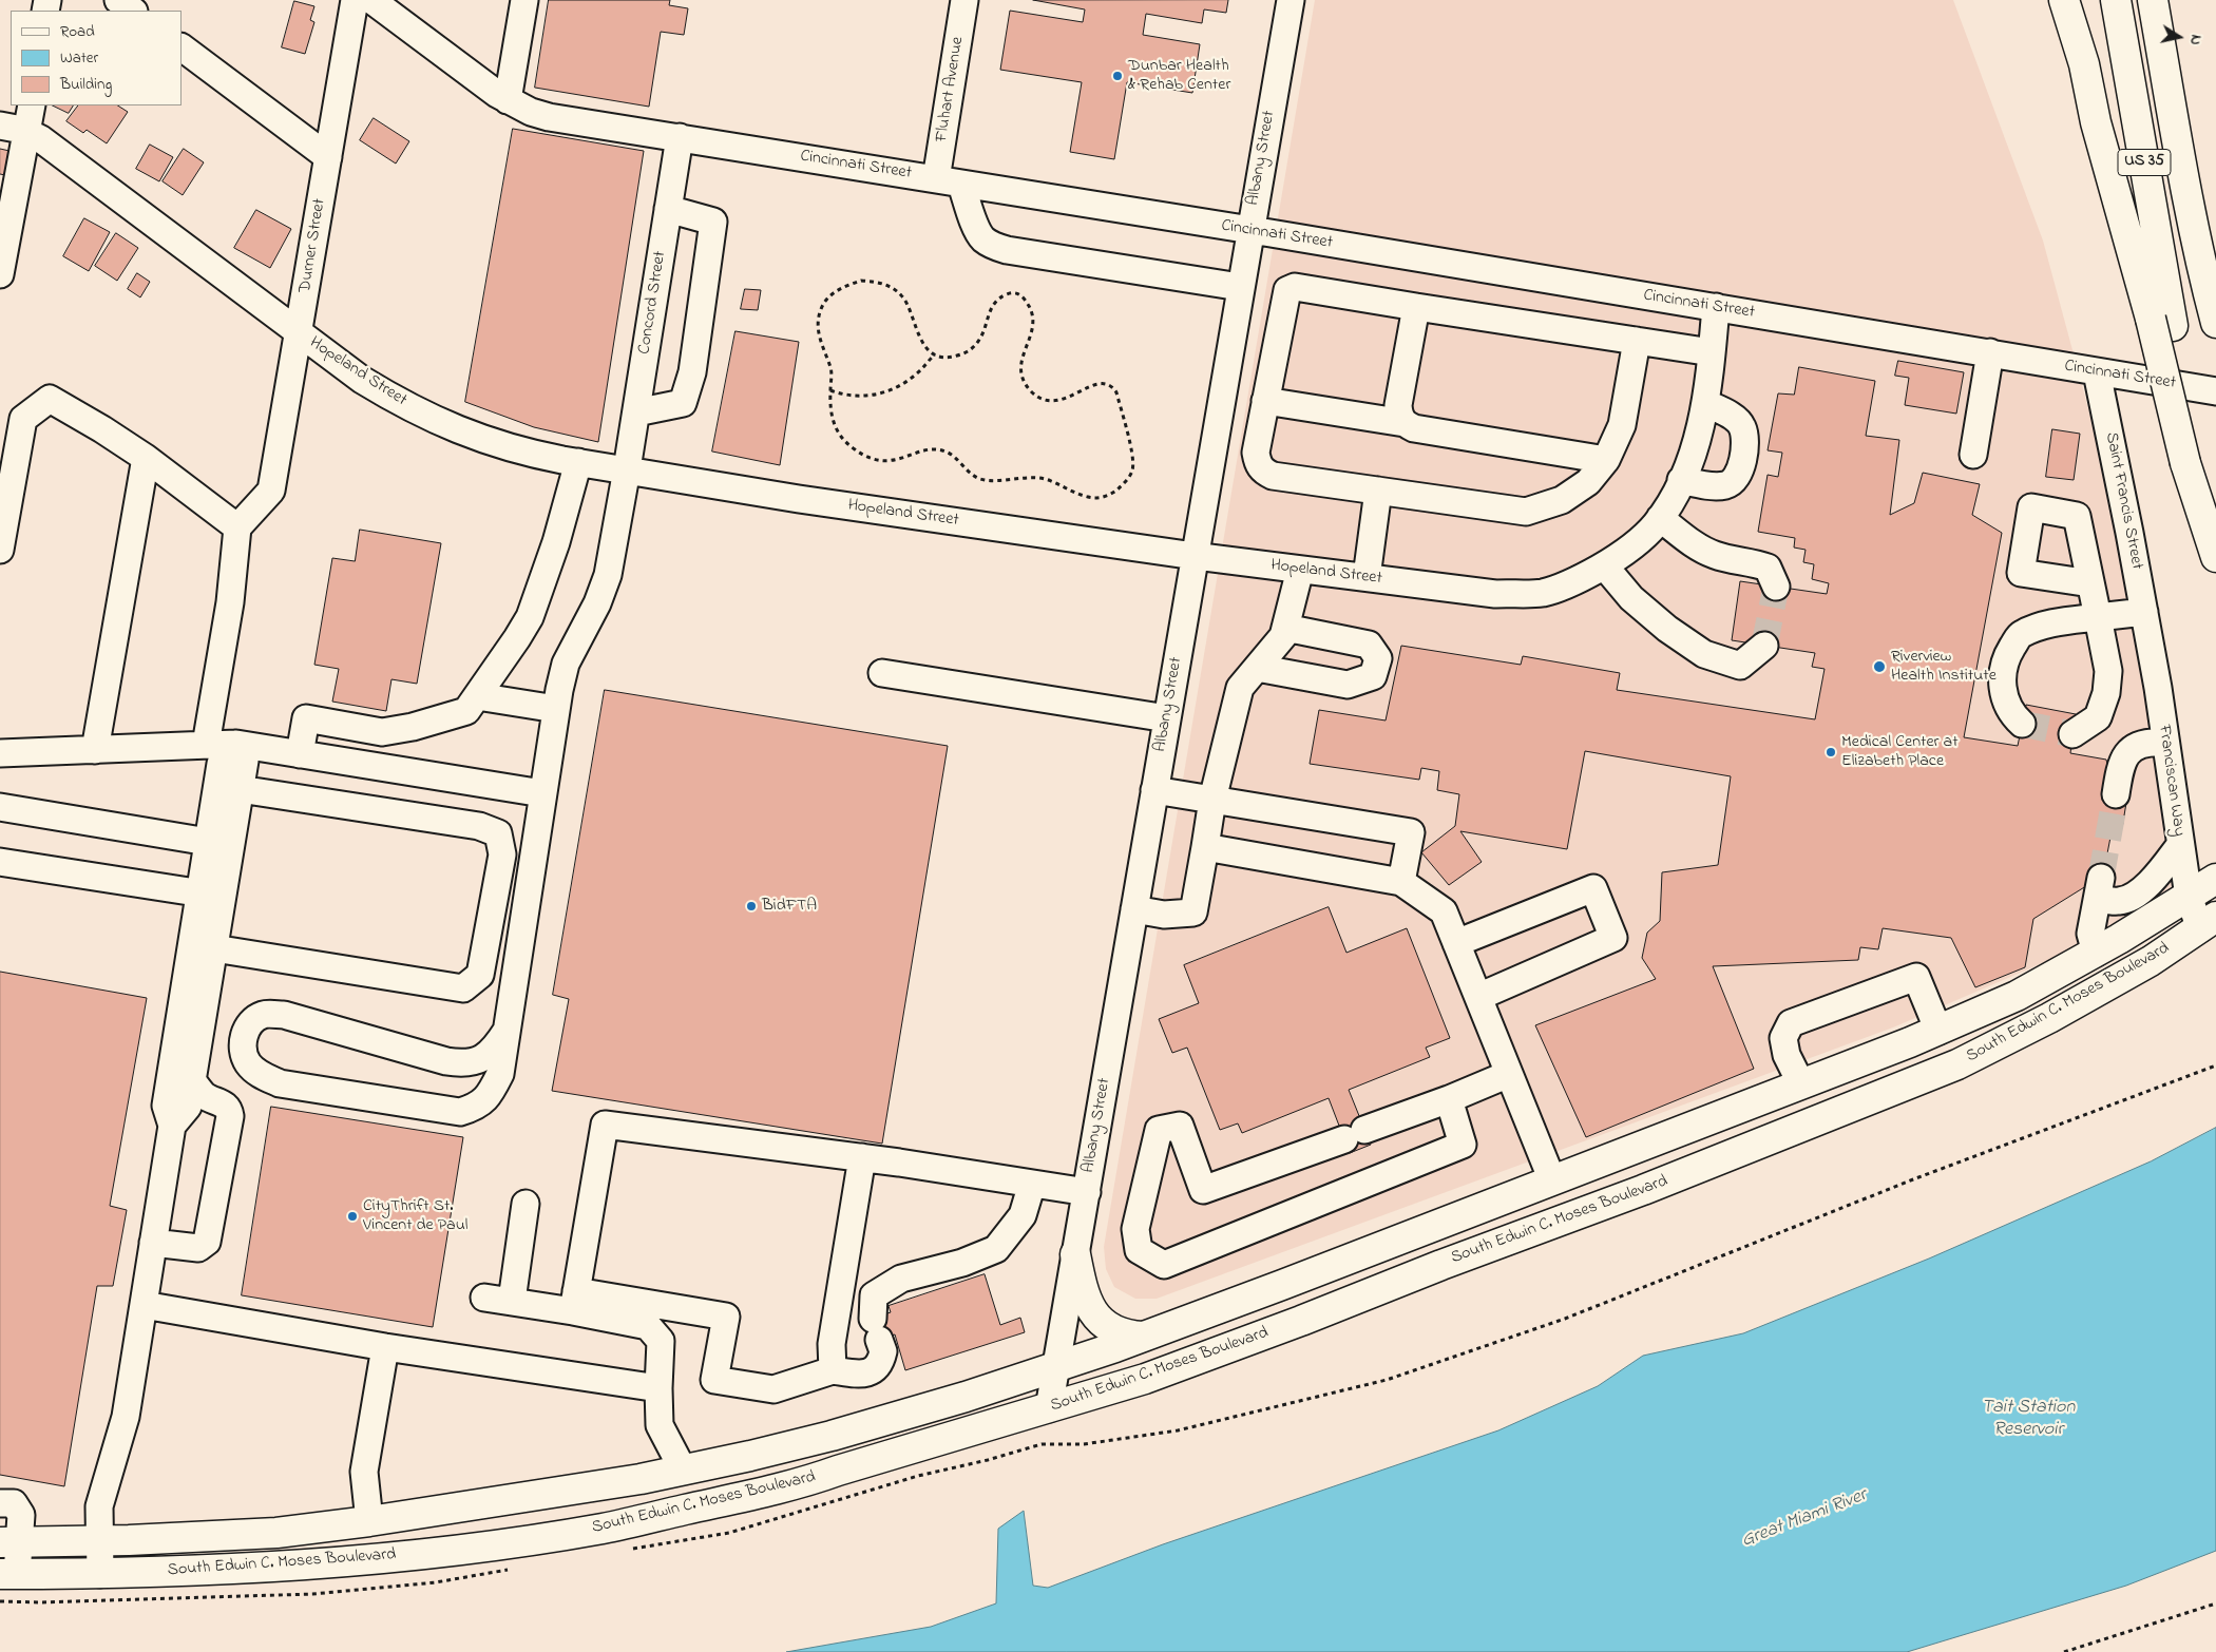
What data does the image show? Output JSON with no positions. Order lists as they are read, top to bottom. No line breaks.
{"streets":{"main road":["US 35","South Edwin C. Moses Boulevard"],"street":["Fluhart Avenue","Albany Street","Cincinnati Street","Durner Street","Concord Street","Hopeland Street","Saint Francis Street","Franciscan Way"]},"crossings":[["Fluhart Avenue","Cincinnati Street"],["Albany Street","Cincinnati Street"],["Albany Street","Hopeland Street"],["Albany Street","South Edwin C. Moses Boulevard"],["Cincinnati Street","Concord Street"],["Cincinnati Street","Hopeland Street"],["Cincinnati Street","Saint Francis Street"],["Durner Street","Hopeland Street"],["Concord Street","Hopeland Street"],["Saint Francis Street","Franciscan Way"],["Franciscan Way","South Edwin C. Moses Boulevard"]],"water":["Tait Station Reservoir","Great Miami River"],"places":["Dunbar Health & Rehab Center","Riverview Health Institute","Medical Center at Elizabeth Place","BidFTA","CityThrift St. Vincent de Paul"],"legend":["Road","Water","Building"],"north":"right"}
